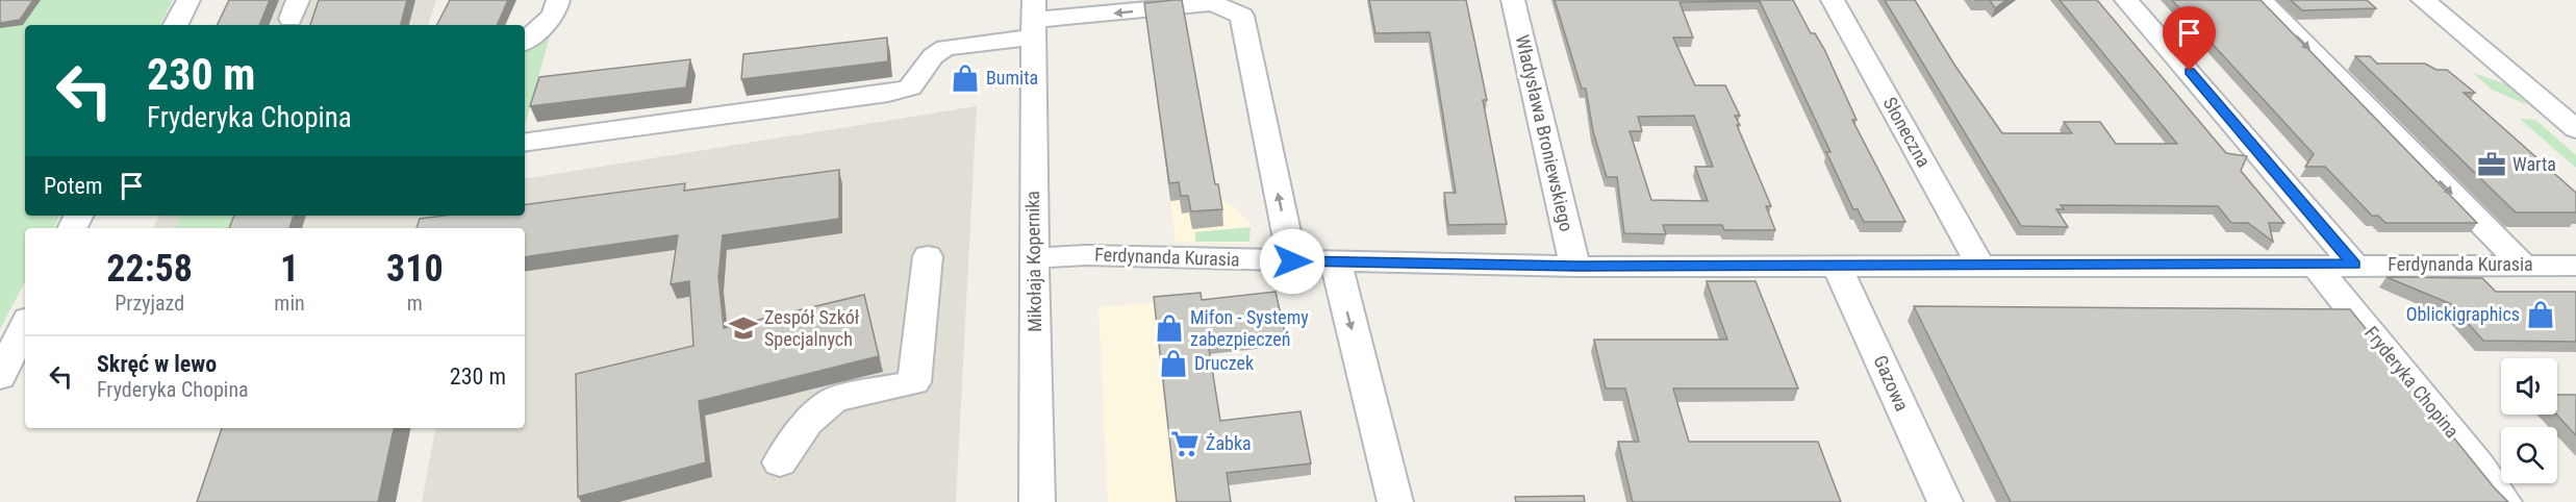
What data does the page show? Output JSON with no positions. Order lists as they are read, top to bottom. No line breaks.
{"streets":{"street":["Słoneczna","Władysława Broniewskiego","Ferdynanda Kurasia","Mikołaja Kopernika","Fryderyka Chopina","Gazowa"]},"crossings":[["Słoneczna","Ferdynanda Kurasia"],["Władysława Broniewskiego","Ferdynanda Kurasia"],["Ferdynanda Kurasia","Mikołaja Kopernika"],["Ferdynanda Kurasia","Fryderyka Chopina"],["Ferdynanda Kurasia","Gazowa"]],"places":{"shop":["Bumita","Oblickigraphics","Mifon - Systemy zabezpieczeń","Druczek"],"office":["Warta"],"school or university":["Zespół Szkół Specjalnych"],"supermarket":["Żabka"]},"page":{"turn":["230 m","Fryderyka Chopina"],"then":"Potem","eta":["22:58","Przyjazd","1","min","310","m"],"list":[{"name":"Skręć w lewo","note":"Fryderyka Chopina","value":"230 m"}]}}
